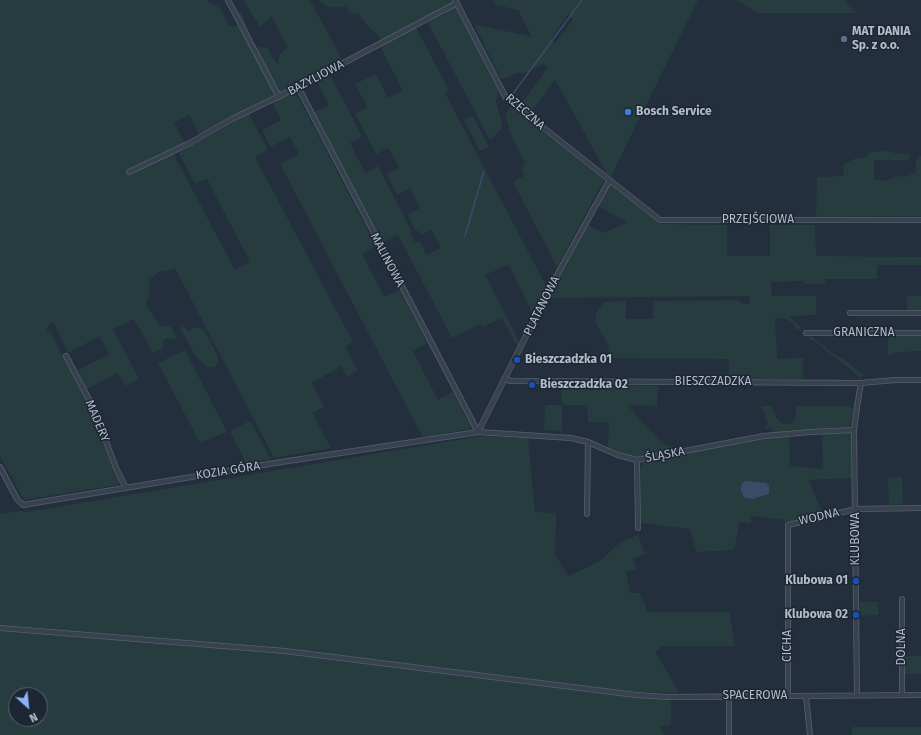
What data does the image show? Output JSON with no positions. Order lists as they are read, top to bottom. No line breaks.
{"streets":{"street":["BAZYLIOWA","RZECZNA","PRZEJŚCIOWA","MALINOWA","PLATANOWA","GRANICZNA","BIESZCZADZKA","MADERY","ŚLĄSKA","KOZIA GÓRA","WODNA","KLUBOWA","CICHA","DOLNA","SPACEROWA"]},"crossings":[["BAZYLIOWA","RZECZNA"],["BAZYLIOWA","MALINOWA"],["RZECZNA","PRZEJŚCIOWA"],["RZECZNA","PLATANOWA"],["PRZEJŚCIOWA","PLATANOWA"],["MALINOWA","PLATANOWA"],["MALINOWA","ŚLĄSKA"],["MALINOWA","KOZIA GÓRA"],["PLATANOWA","BIESZCZADZKA"],["PLATANOWA","ŚLĄSKA"],["PLATANOWA","KOZIA GÓRA"],["BIESZCZADZKA","KLUBOWA"],["MADERY","KOZIA GÓRA"],["ŚLĄSKA","KOZIA GÓRA"],["ŚLĄSKA","KLUBOWA"],["WODNA","KLUBOWA"],["WODNA","CICHA"],["KLUBOWA","SPACEROWA"],["CICHA","SPACEROWA"],["DOLNA","SPACEROWA"]],"places":["MAT DANIA Sp. z o.o.","Bosch Service","Bieszczadzka 01","Bieszczadzka 02","Klubowa 01","Klubowa 02"],"north":"bottom right"}
